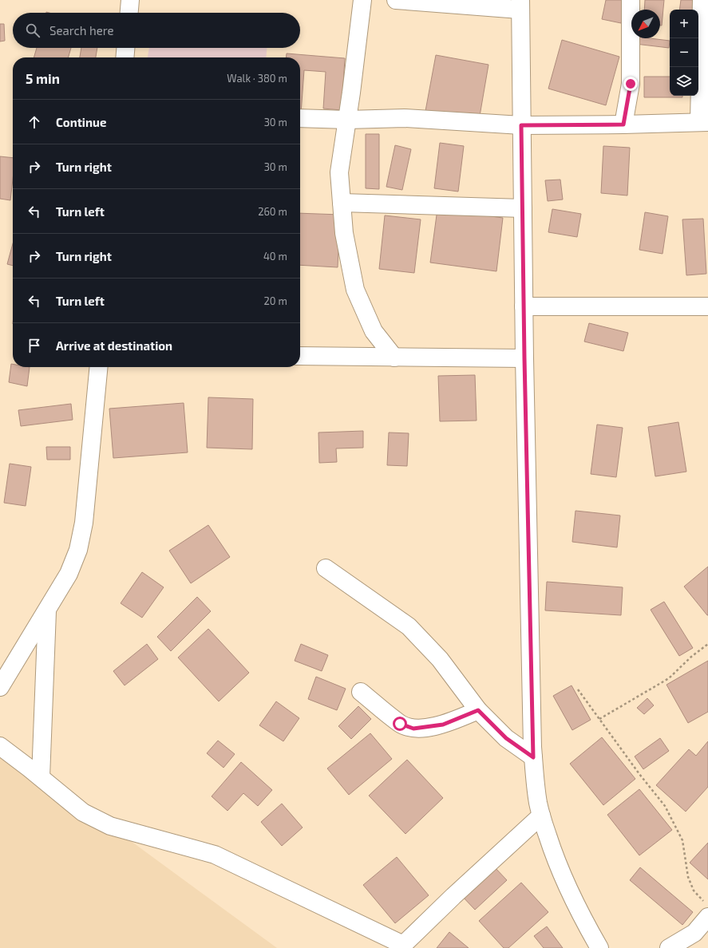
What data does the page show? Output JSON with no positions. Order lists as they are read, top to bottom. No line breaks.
{"north":"bottom left","page":{"map_buttons":["+","−"],"search":"Search here","heading":["5 min","Walk · 380 m"],"list":[["Continue","30 m"],["Turn right","30 m"],["Turn left","260 m"],["Turn right","40 m"],["Turn left","20 m"],"Arrive at destination"]}}
